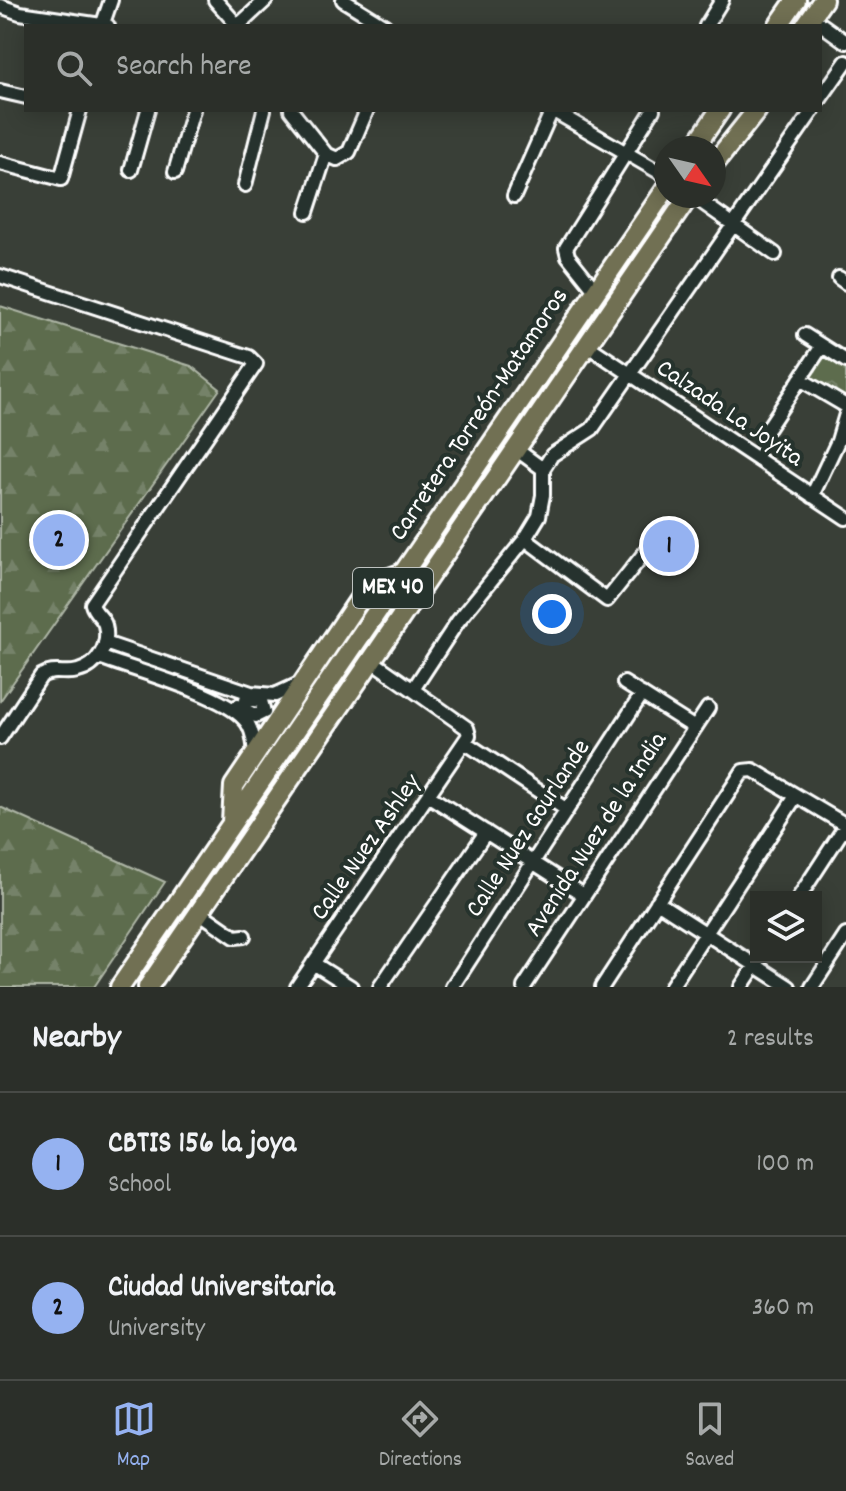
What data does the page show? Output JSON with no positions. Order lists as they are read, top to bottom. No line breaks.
{"streets":{"highway":["Carretera Torreón-Matamoros","MEX 40"],"street":["Calzada La Joyita","Calle Nuez Gourlande","Avenida Nuez de la India","Calle Nuez Ashley"]},"crossings":[["Calzada La Joyita","MEX 40"]],"north":"bottom right","page":{"search":"Search here","pins":["2","1"],"heading":["Nearby","2 results"],"list":[{"mark":"1","name":"CBTIS 156 la joya","note":"School","value":"100 m"},{"mark":"2","name":"Ciudad Universitaria","note":"University","value":"360 m"}],"nav":["Map","Directions","Saved"]}}
